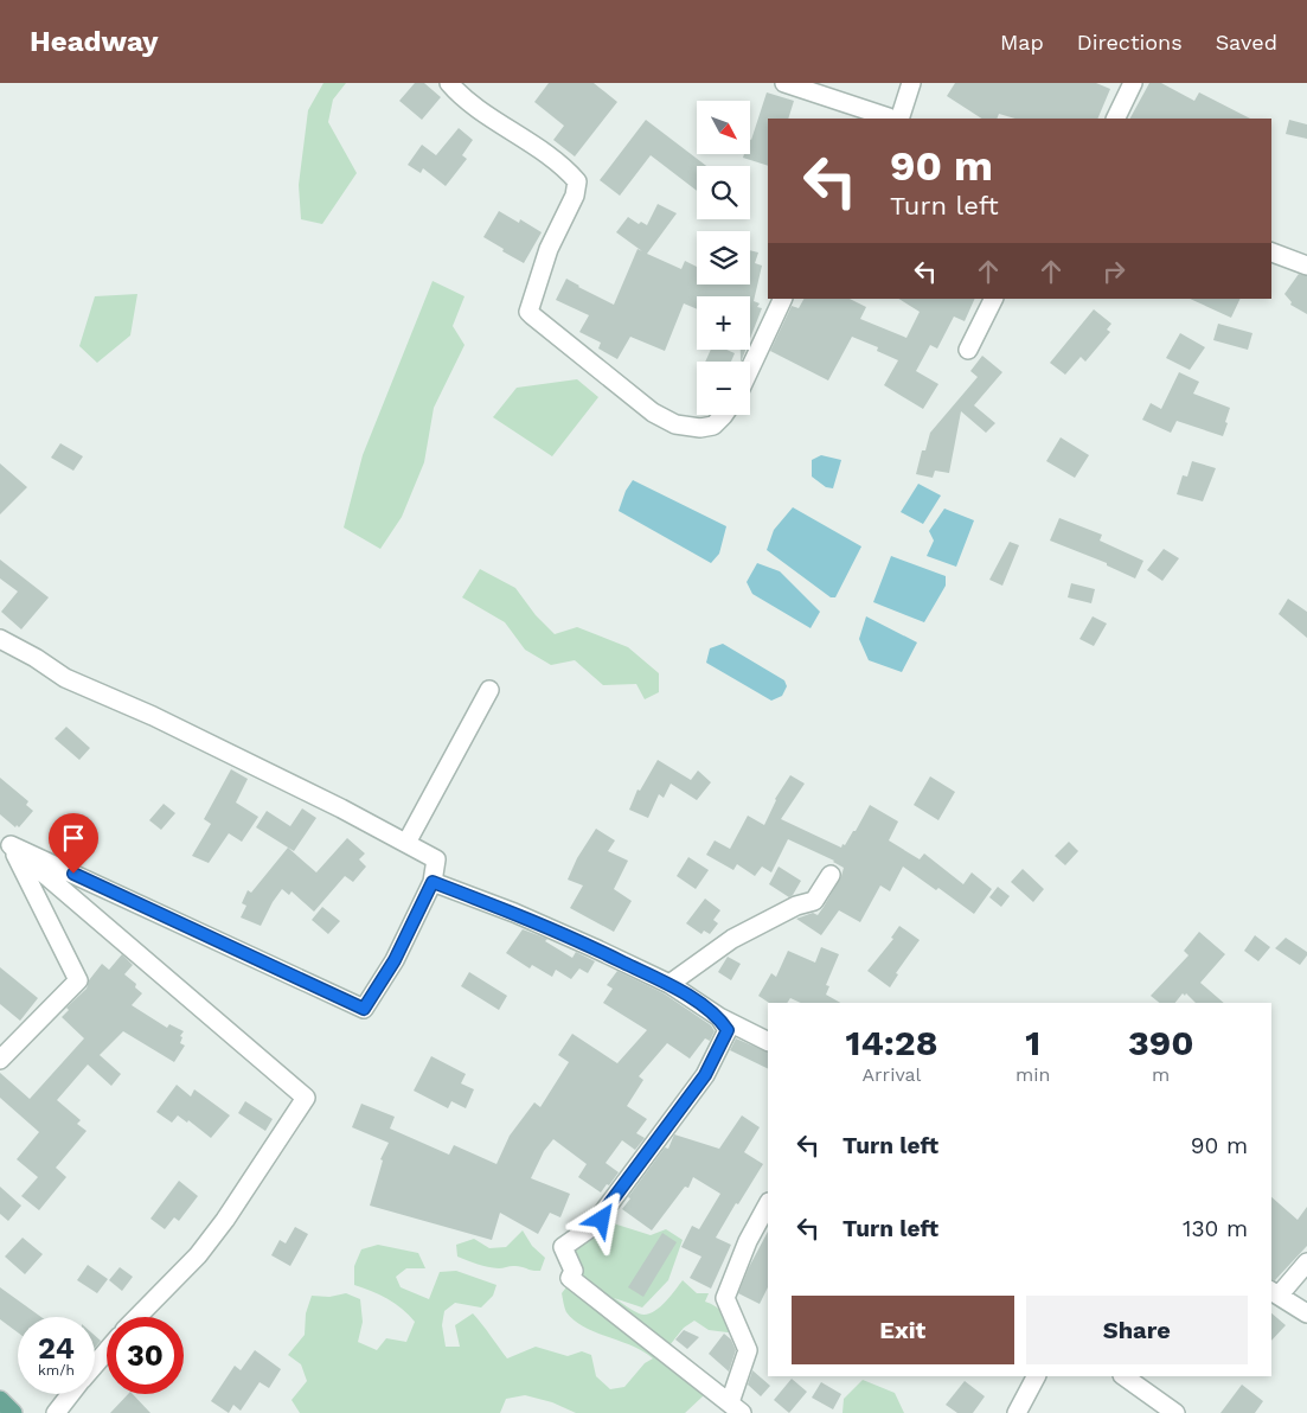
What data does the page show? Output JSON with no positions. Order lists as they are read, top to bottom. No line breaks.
{"north":"bottom right","page":{"header":"Headway","nav":["Map","Directions","Saved"],"map_buttons":["+","−"],"turn":["90 m","Turn left"],"eta":["14:28","Arrival","1","min","390","m"],"list":[{"name":"Turn left","value":"90 m"},{"name":"Turn left","value":"130 m"}],"buttons":["Exit","Share"],"speed":"24 km/h","limit":"30"}}
